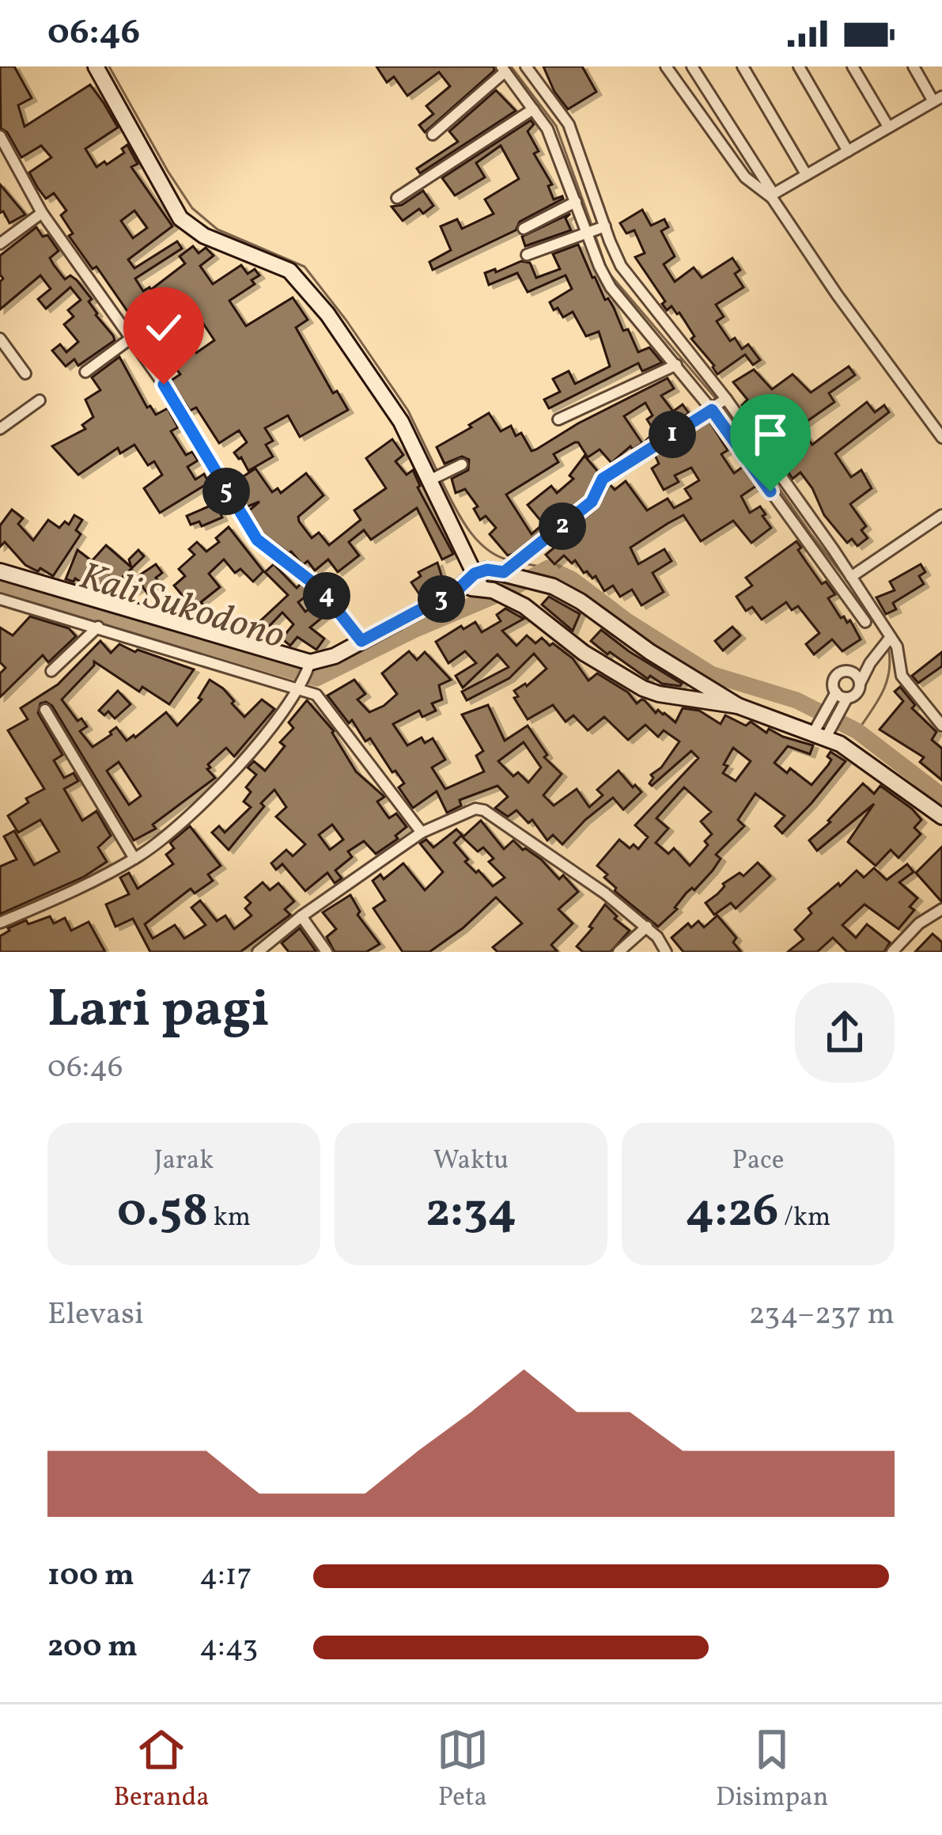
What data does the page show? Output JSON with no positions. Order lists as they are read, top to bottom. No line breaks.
{"water":["Kali Sukodono"],"page":{"status":"06:46","pins":["1","5","2","4","3"],"heading":["Lari pagi","06:46"],"stats":[["Jarak","0.58 km"],["Waktu","2:34"],["Pace","4:26 /km"]],"chart":["Elevasi","234–237 m"],"list":[{"name":"100 m","note":"4:17"},{"name":"200 m","note":"4:43"}],"tabs":["Beranda","Peta","Disimpan"]}}
